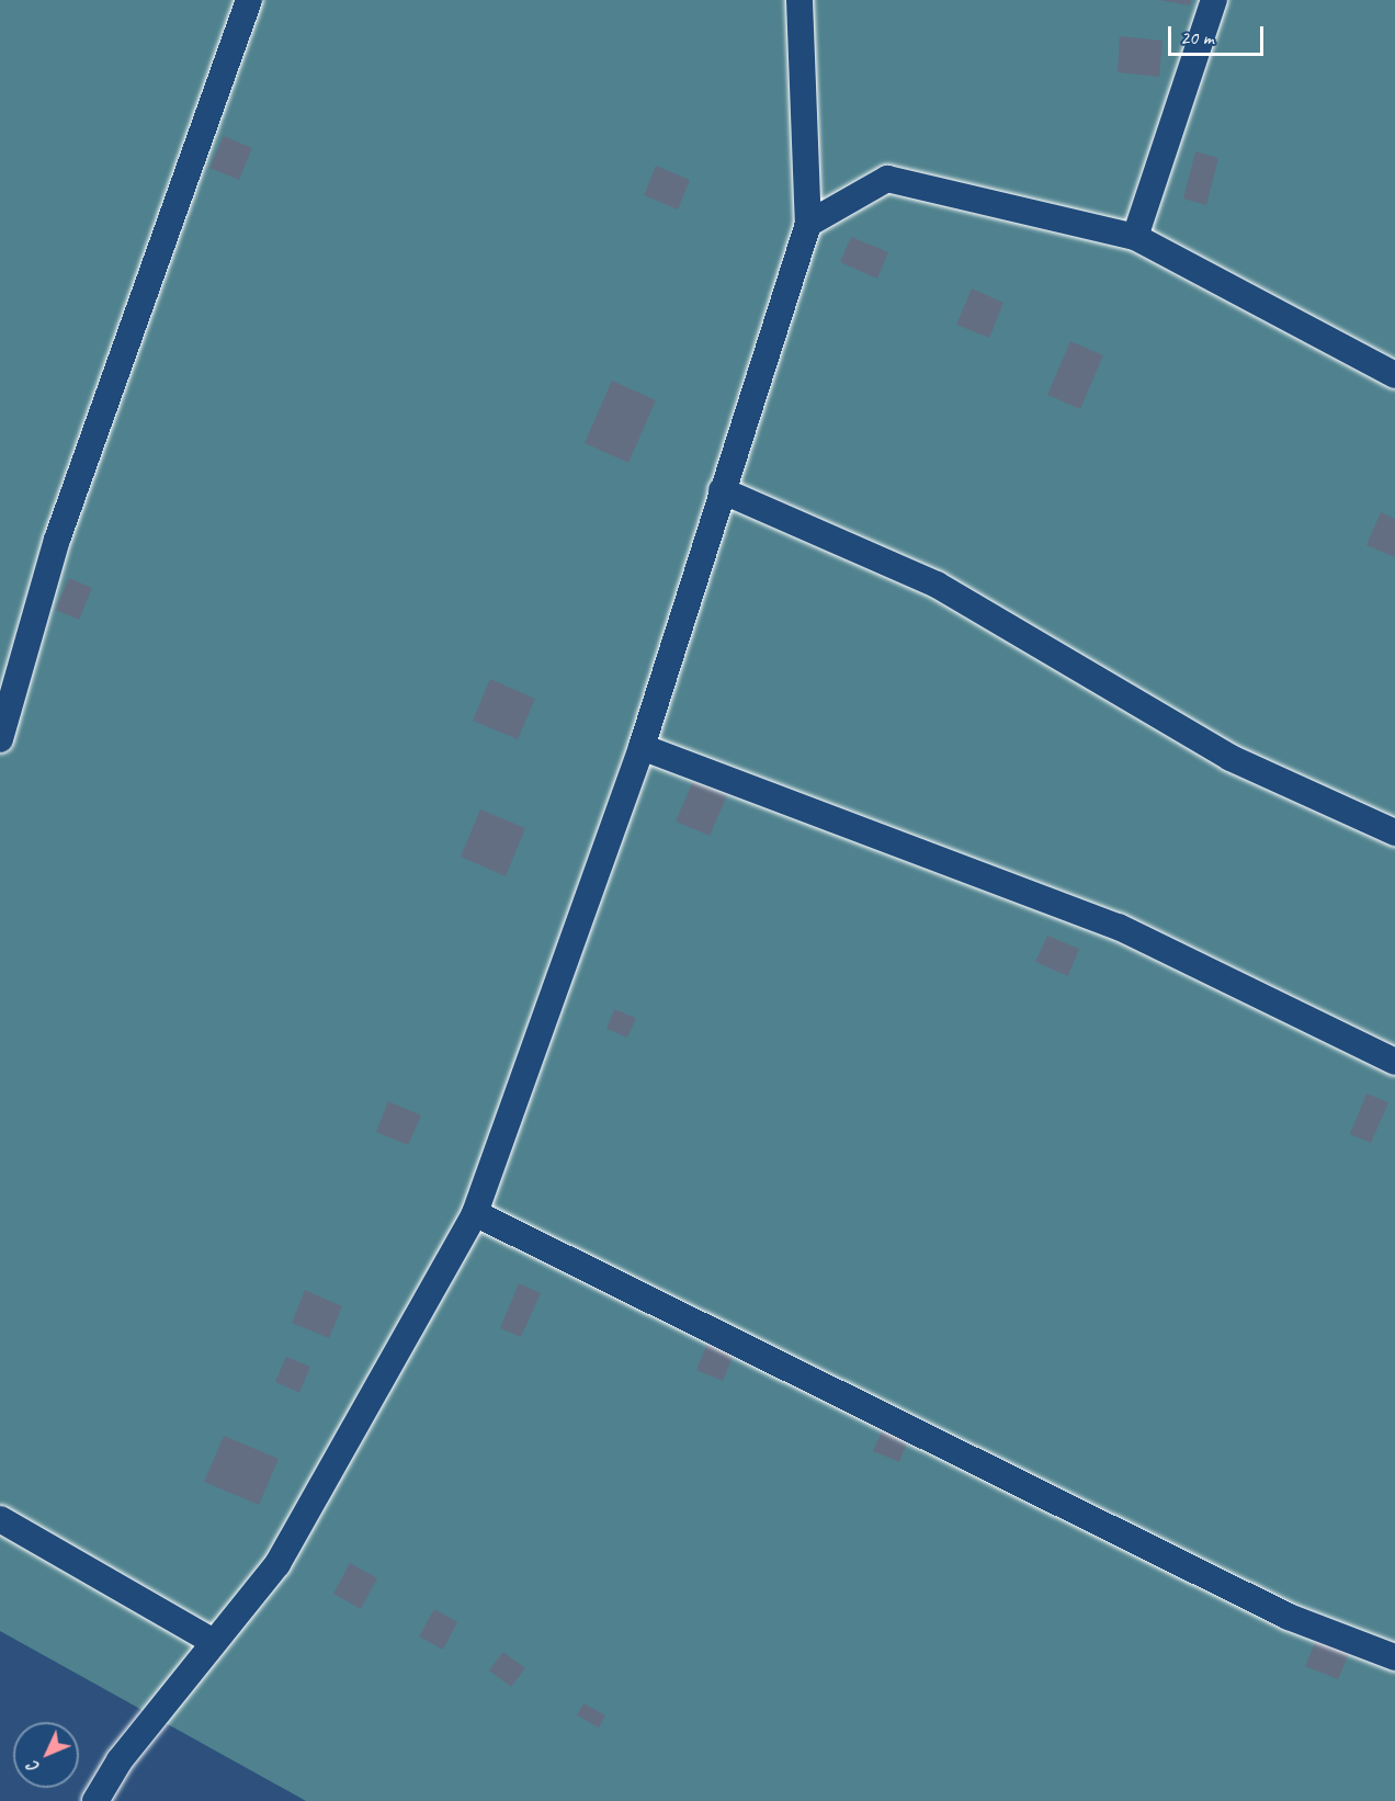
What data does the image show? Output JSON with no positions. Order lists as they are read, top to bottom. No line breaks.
{"scale_bar":"20 m","north":"bottom left"}
